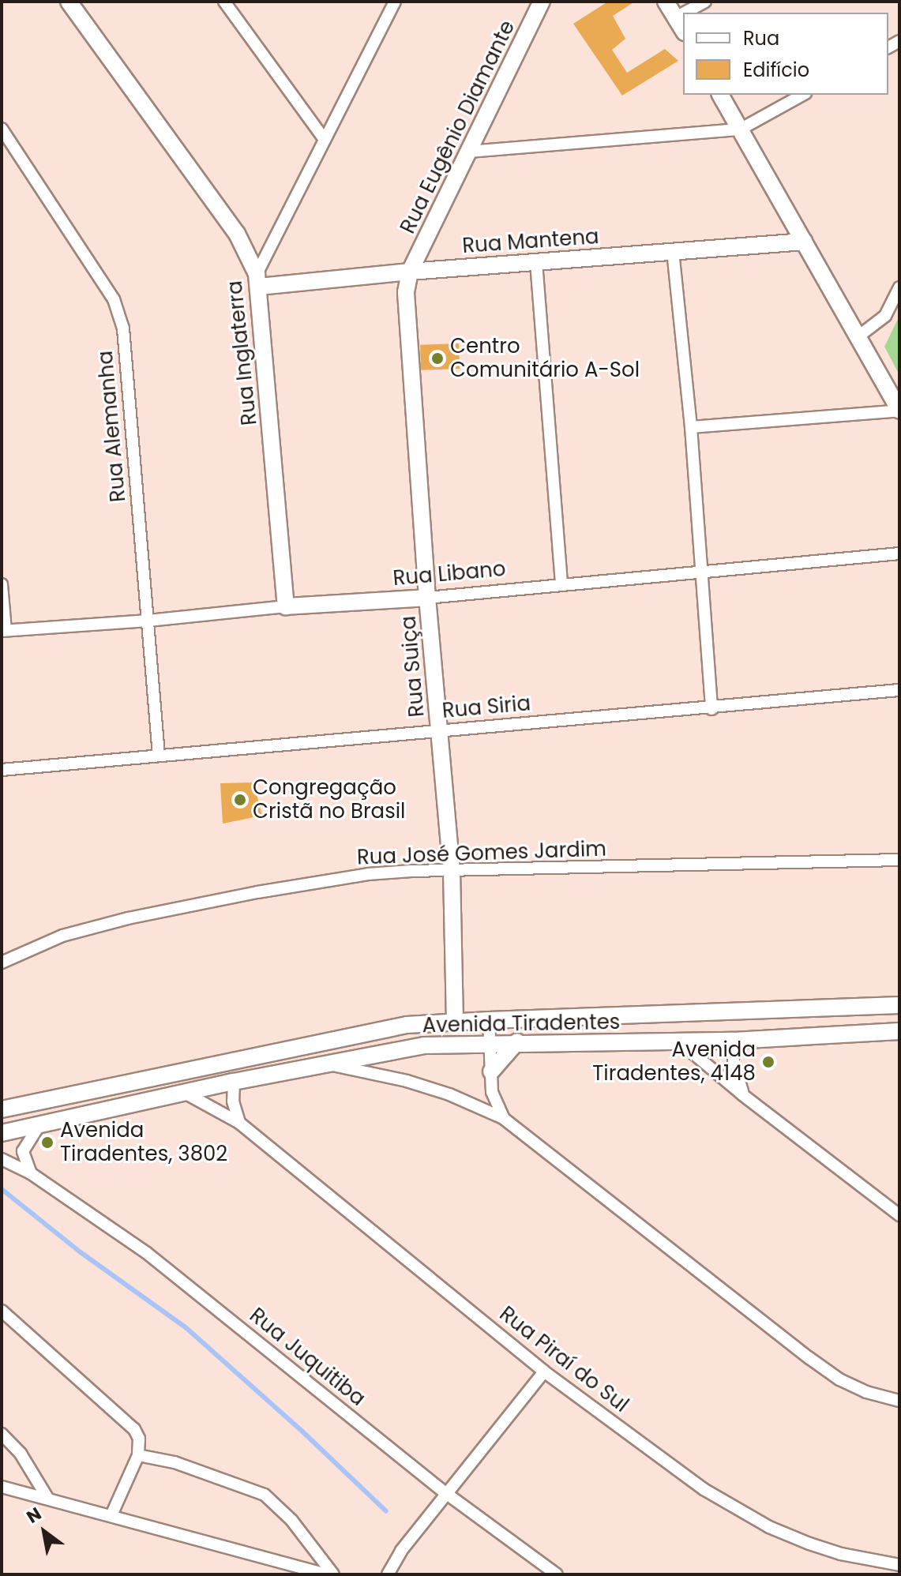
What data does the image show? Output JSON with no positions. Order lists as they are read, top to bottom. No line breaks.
{"streets":{"street":["Rua Eugênio Diamante","Rua Mantena","Rua Inglaterra","Rua Alemanha","Rua Libano","Rua Suiça","Rua Siria","Rua José Gomes Jardim","Avenida Tiradentes","Rua Juquitiba","Rua Piraí do Sul"]},"crossings":[["Rua Eugênio Diamante","Rua Mantena"],["Rua Eugênio Diamante","Rua Suiça"],["Rua Mantena","Rua Inglaterra"],["Rua Mantena","Rua Suiça"],["Rua Inglaterra","Rua Libano"],["Rua Alemanha","Rua Libano"],["Rua Alemanha","Rua Siria"],["Rua Libano","Rua Suiça"],["Rua Suiça","Rua Siria"],["Rua Suiça","Rua José Gomes Jardim"],["Rua Suiça","Avenida Tiradentes"],["Avenida Tiradentes","Rua Piraí do Sul"]],"places":["Centro Comunitário A-Sol","Congregação Cristã no Brasil","Avenida Tiradentes, 4148","Avenida Tiradentes, 3802"],"legend":["Rua","Edifício"],"north":"top left"}
